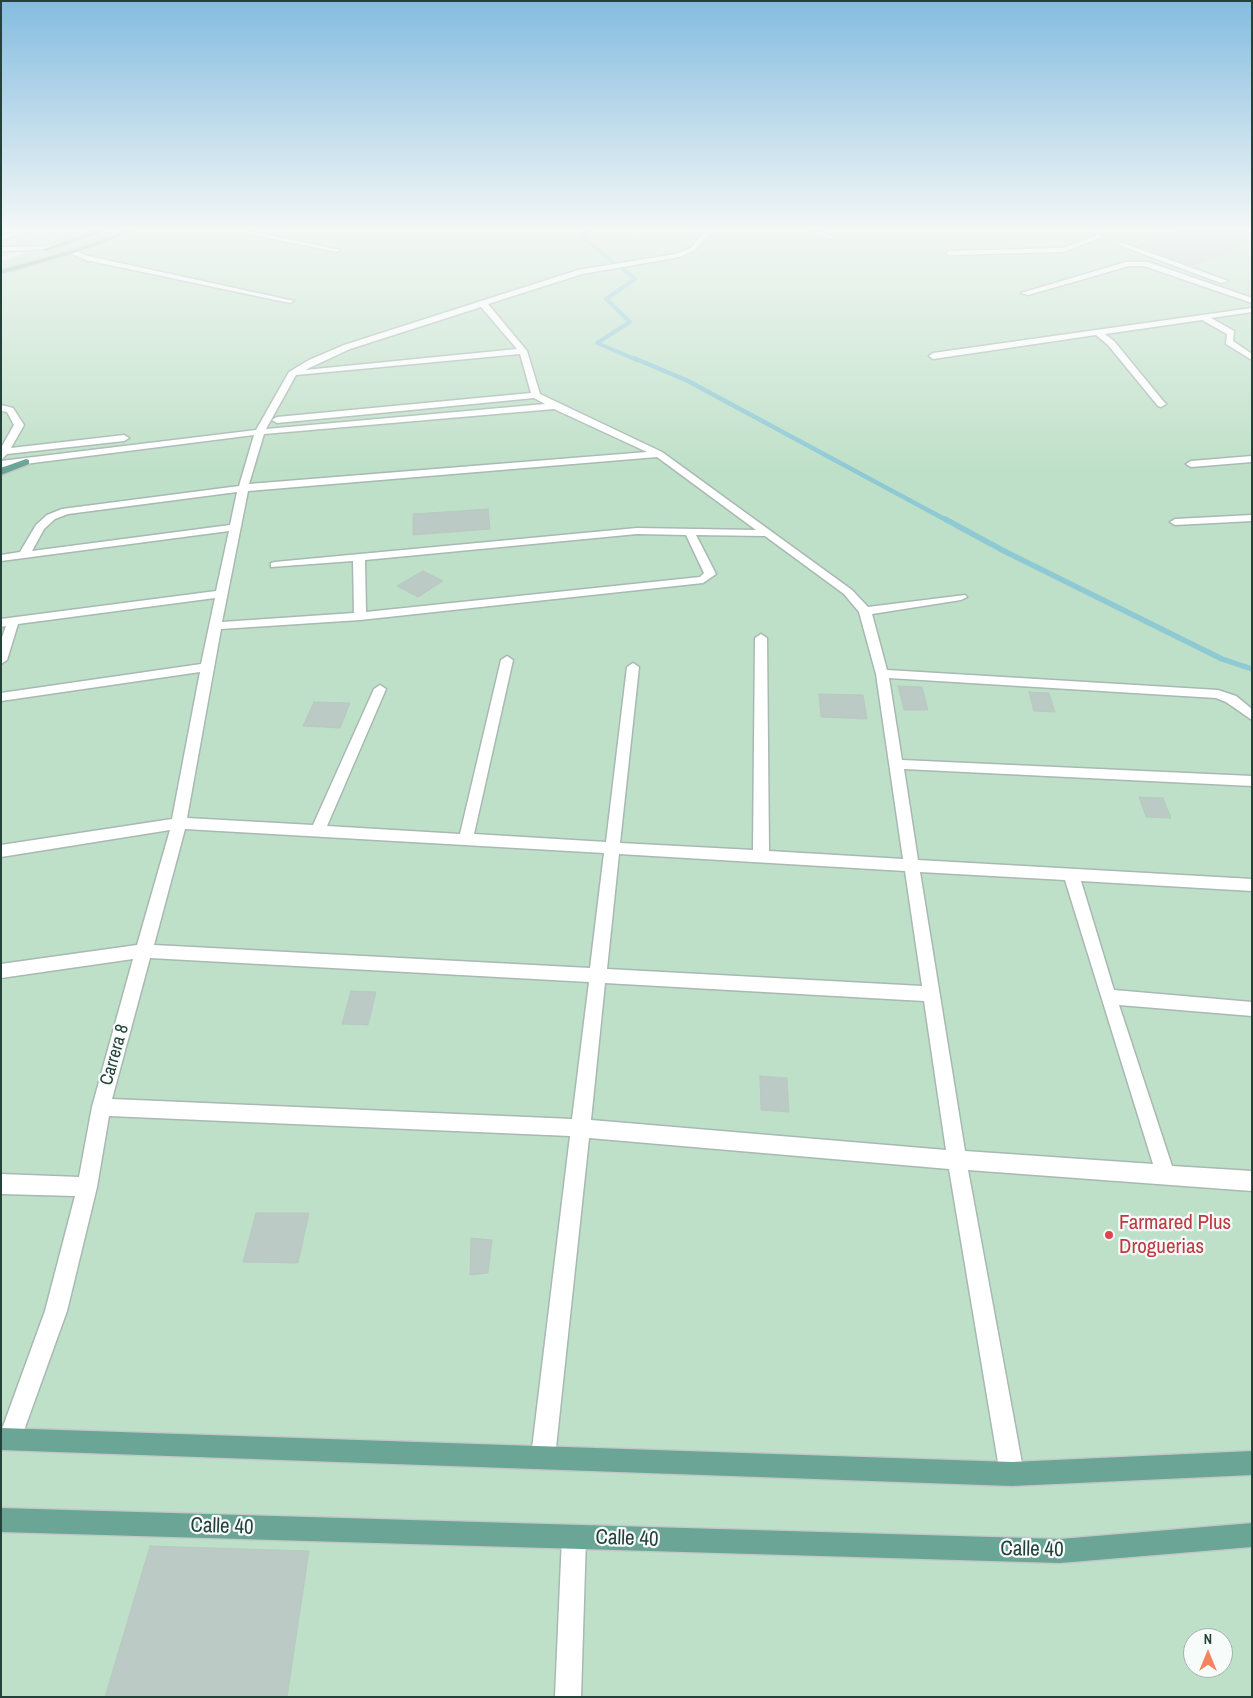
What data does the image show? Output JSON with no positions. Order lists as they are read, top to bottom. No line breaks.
{"streets":{"main road":["Calle 40"],"street":["Carrera 8"]},"places":["Farmared Plus Droguerias"],"north":"top"}
